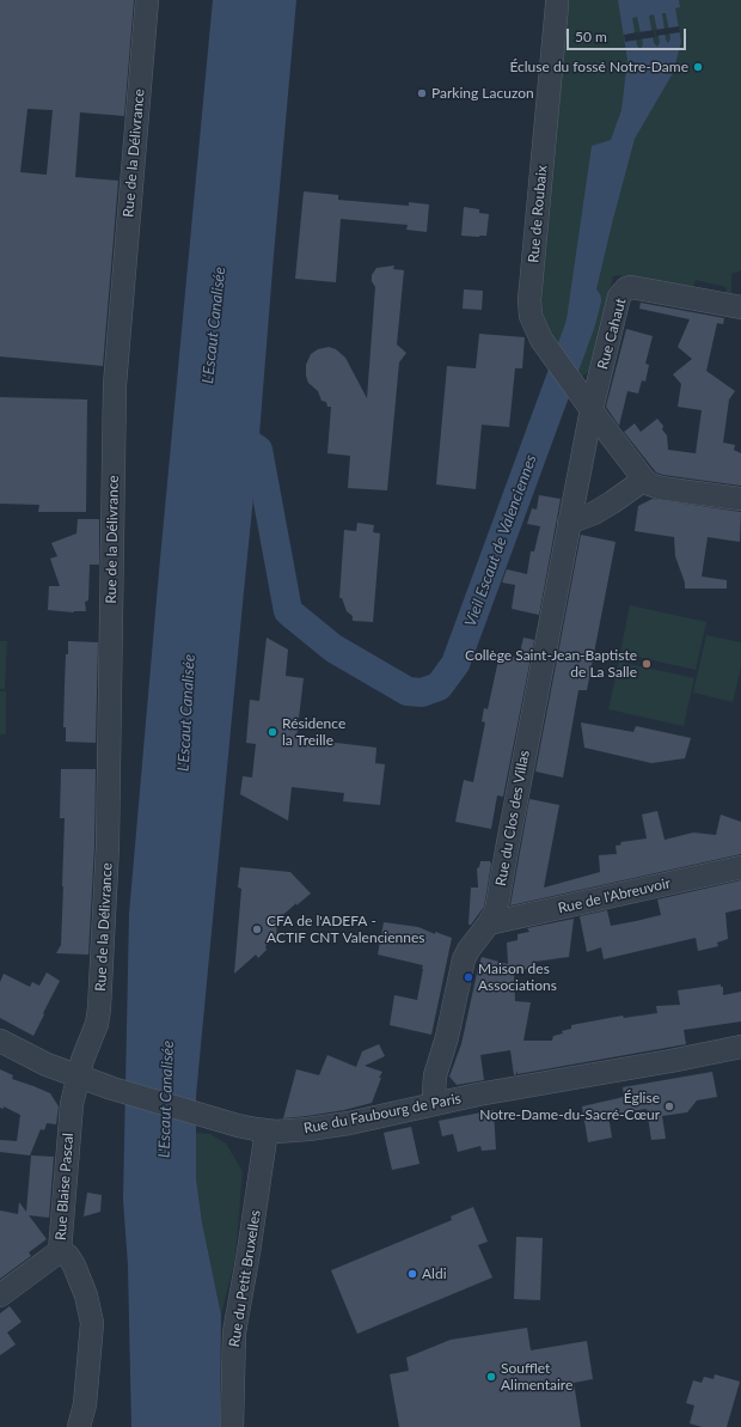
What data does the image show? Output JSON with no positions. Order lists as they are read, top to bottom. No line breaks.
{"streets":{"street":["Rue de la Délivrance","Rue de Roubaix","Rue Cahaut","Rue du Clos des Villas","Rue de l'Abreuvoir","Rue du Faubourg de Paris","Rue Blaise Pascal","Rue du Petit Bruxelles"]},"crossings":[["Rue de la Délivrance","Rue du Faubourg de Paris"],["Rue de la Délivrance","Rue Blaise Pascal"],["Rue de Roubaix","Rue Cahaut"],["Rue de Roubaix","Rue du Clos des Villas"],["Rue Cahaut","Rue du Clos des Villas"],["Rue du Clos des Villas","Rue de l'Abreuvoir"],["Rue du Clos des Villas","Rue du Faubourg de Paris"],["Rue du Faubourg de Paris","Rue Blaise Pascal"],["Rue du Faubourg de Paris","Rue du Petit Bruxelles"]],"water":["L'Escaut Canalisée","Vieil Escaut de Valenciennes"],"places":["Écluse du fossé Notre-Dame","Parking Lacuzon","Collège Saint-Jean-Baptiste de La Salle","Résidence la Treille","CFA de l'ADEFA - ACTIF CNT Valenciennes","Maison des Associations","Église Notre-Dame-du-Sacré-Cœur","Aldi","Soufflet Alimentaire"],"scale_bar":"50 m"}
